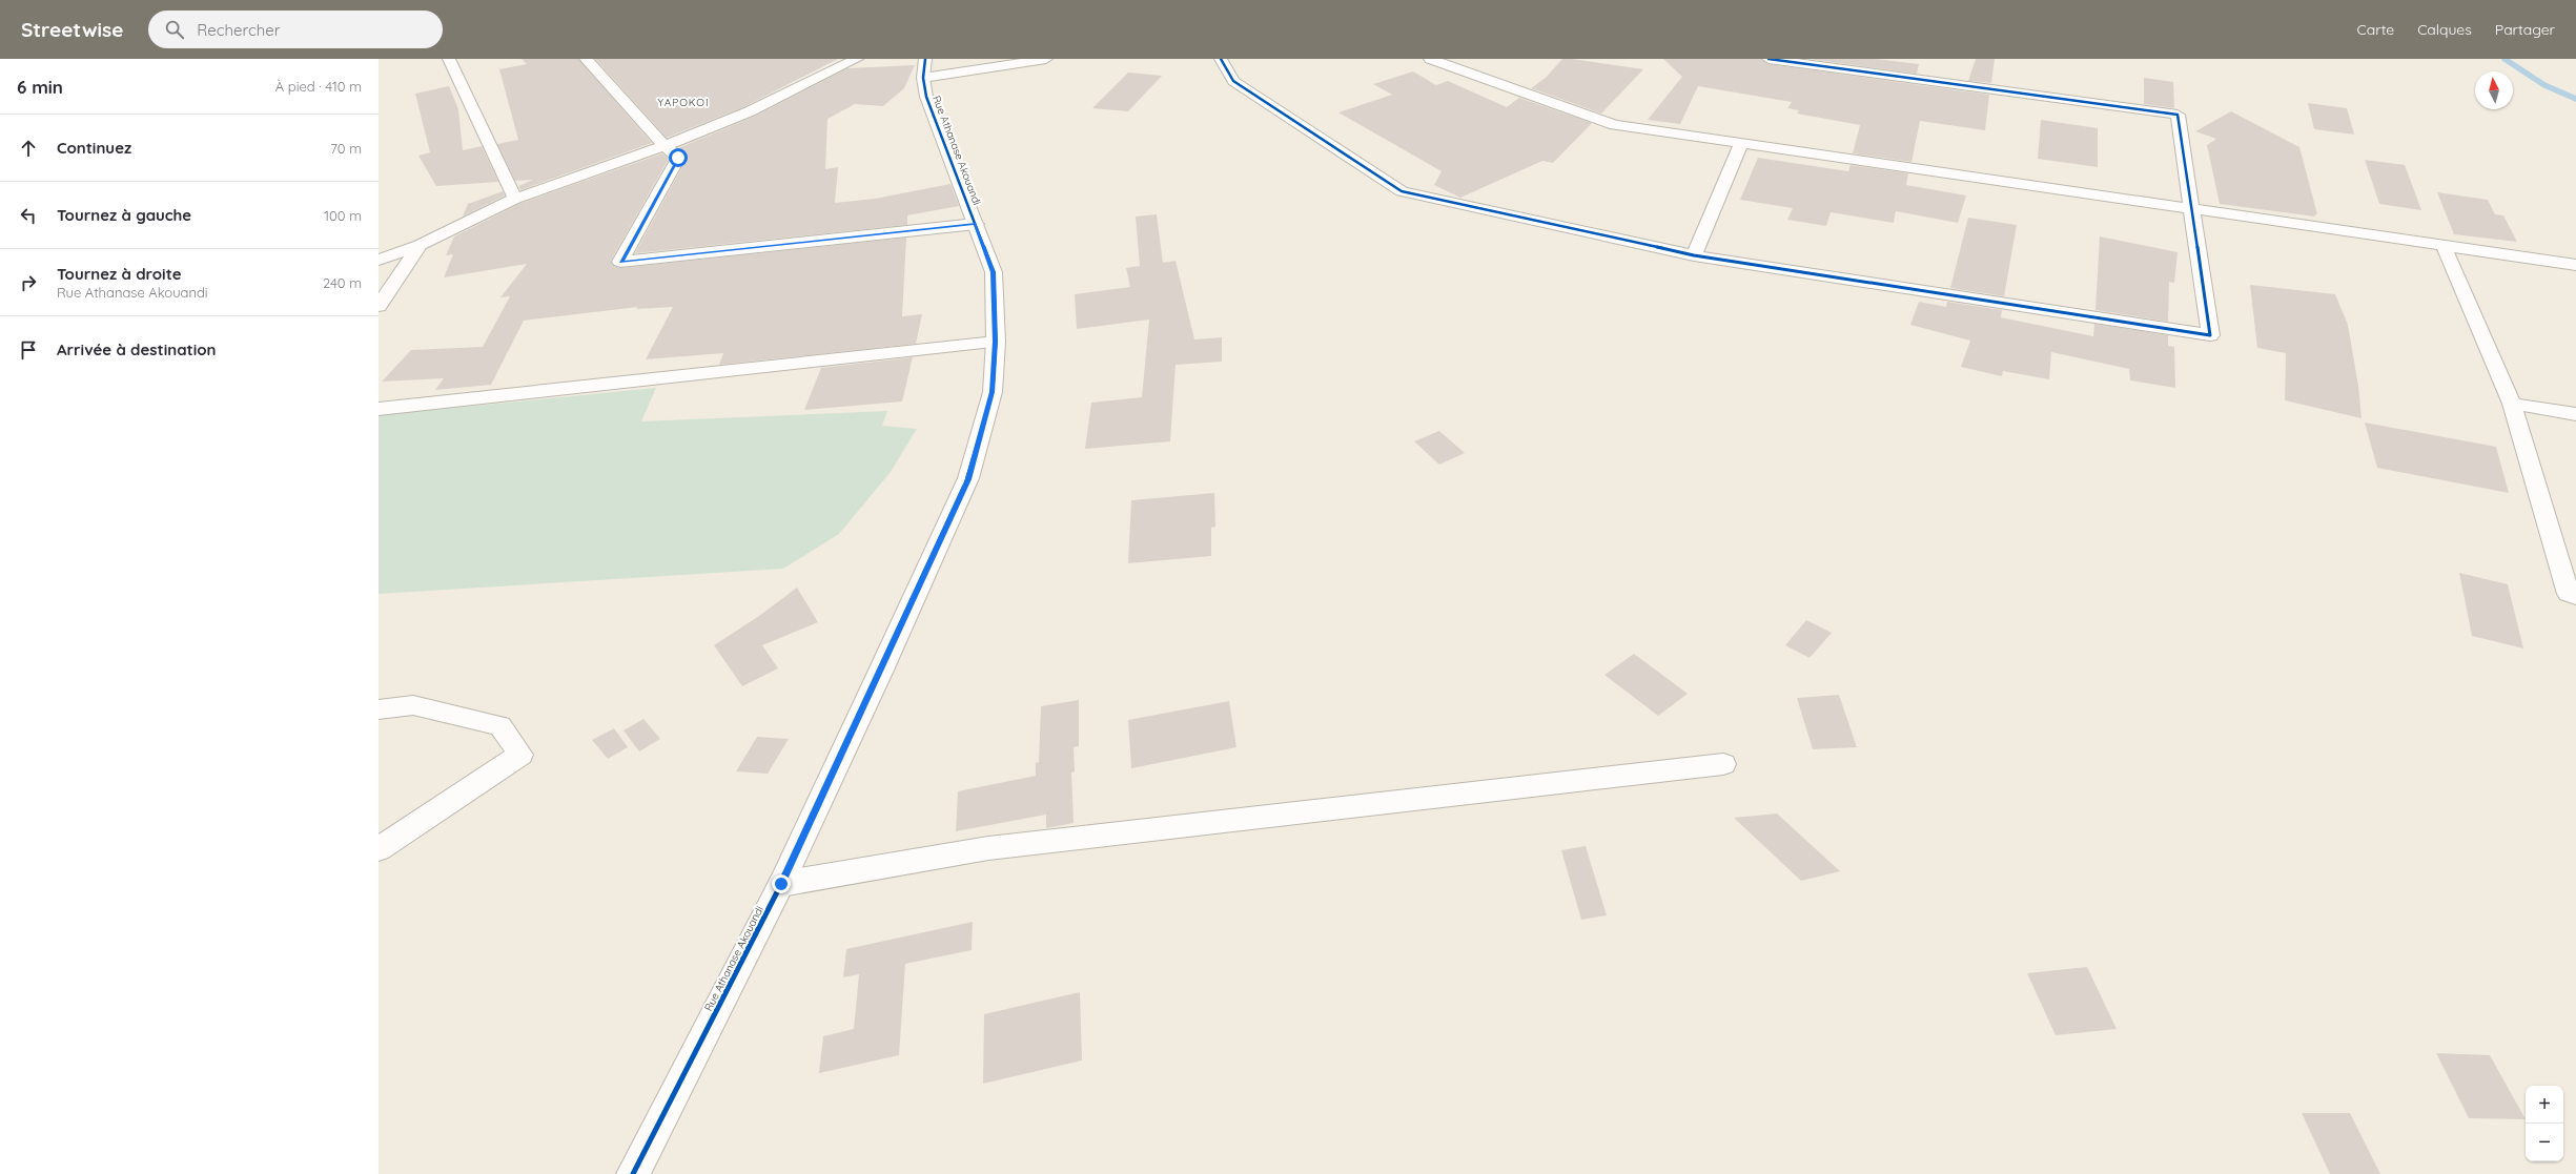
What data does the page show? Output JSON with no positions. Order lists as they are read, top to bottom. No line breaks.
{"streets":{"street":["Rue Athanase Akouandi"]},"districts":["YAPOKOI"],"north":"top","page":{"header":"Streetwise","search":"Rechercher","nav":["Carte","Calques","Partager"],"heading":["6 min","À pied · 410 m"],"list":[["Continuez","70 m"],["Tournez à gauche","100 m"],["Tournez à droite","Rue Athanase Akouandi","240 m"],"Arrivée à destination"],"map_buttons":["+","−"]}}
